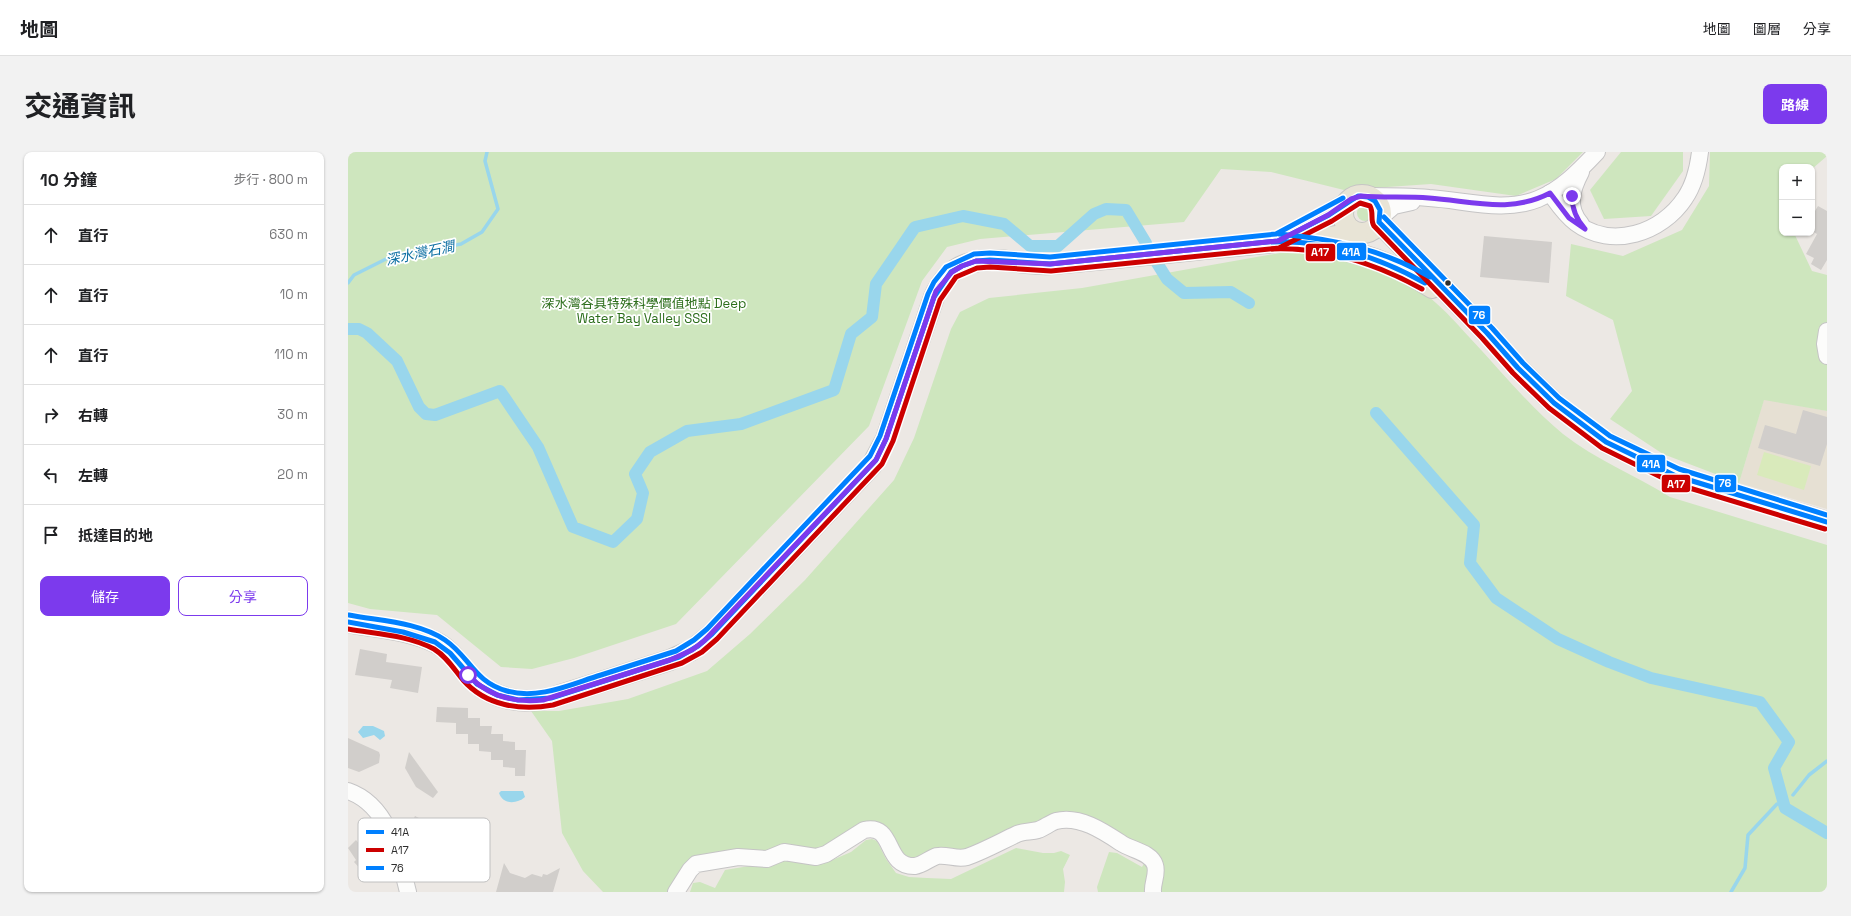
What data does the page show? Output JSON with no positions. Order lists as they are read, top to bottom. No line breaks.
{"water":["深水灣石澗"],"parks":["深水灣谷具特殊科學價值地點 Deep Water Bay Valley SSSI"],"lines":["transit line 41A","transit line 76","transit line A17"],"legend":["41A","A17","76"],"page":{"header":"地圖","nav":["地圖","圖層","分享"],"title":"交通資訊","buttons":["路線",["儲存","分享"]],"heading":["10 分鐘","步行 · 800 m"],"map_buttons":["+","−"],"list":[["直行","630 m"],["直行","10 m"],["直行","110 m"],["右轉","30 m"],["左轉","20 m"],"抵達目的地"]}}
